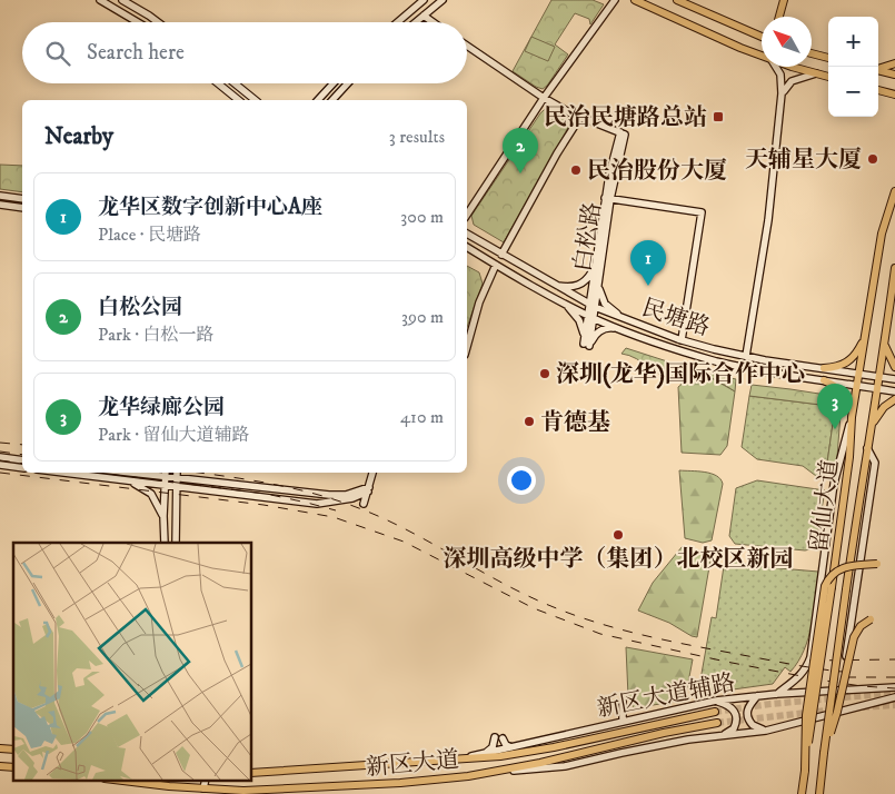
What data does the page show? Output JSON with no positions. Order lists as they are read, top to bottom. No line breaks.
{"streets":{"main road":["白松路","民塘路","留仙大道","新区大道辅路","新区大道"]},"crossings":[["白松路","民塘路"],["民塘路","留仙大道"],["新区大道辅路","新区大道"]],"places":{"transit":["民治民塘路总站"],"other":["天辅星大厦","民治股份大厦","深圳(龙华)国际合作中心","肯德基","深圳高级中学（集团）北校区新园"]},"north":"top left","page":{"map_buttons":["+","−"],"search":"Search here","heading":["Nearby","3 results"],"pins":["2","1","3"],"list":[{"mark":"1","name":"龙华区数字创新中心A座","note":"Place · 民塘路","value":"300 m"},{"mark":"2","name":"白松公园","note":"Park · 白松一路","value":"390 m"},{"mark":"3","name":"龙华绿廊公园","note":"Park · 留仙大道辅路","value":"410 m"}]}}
